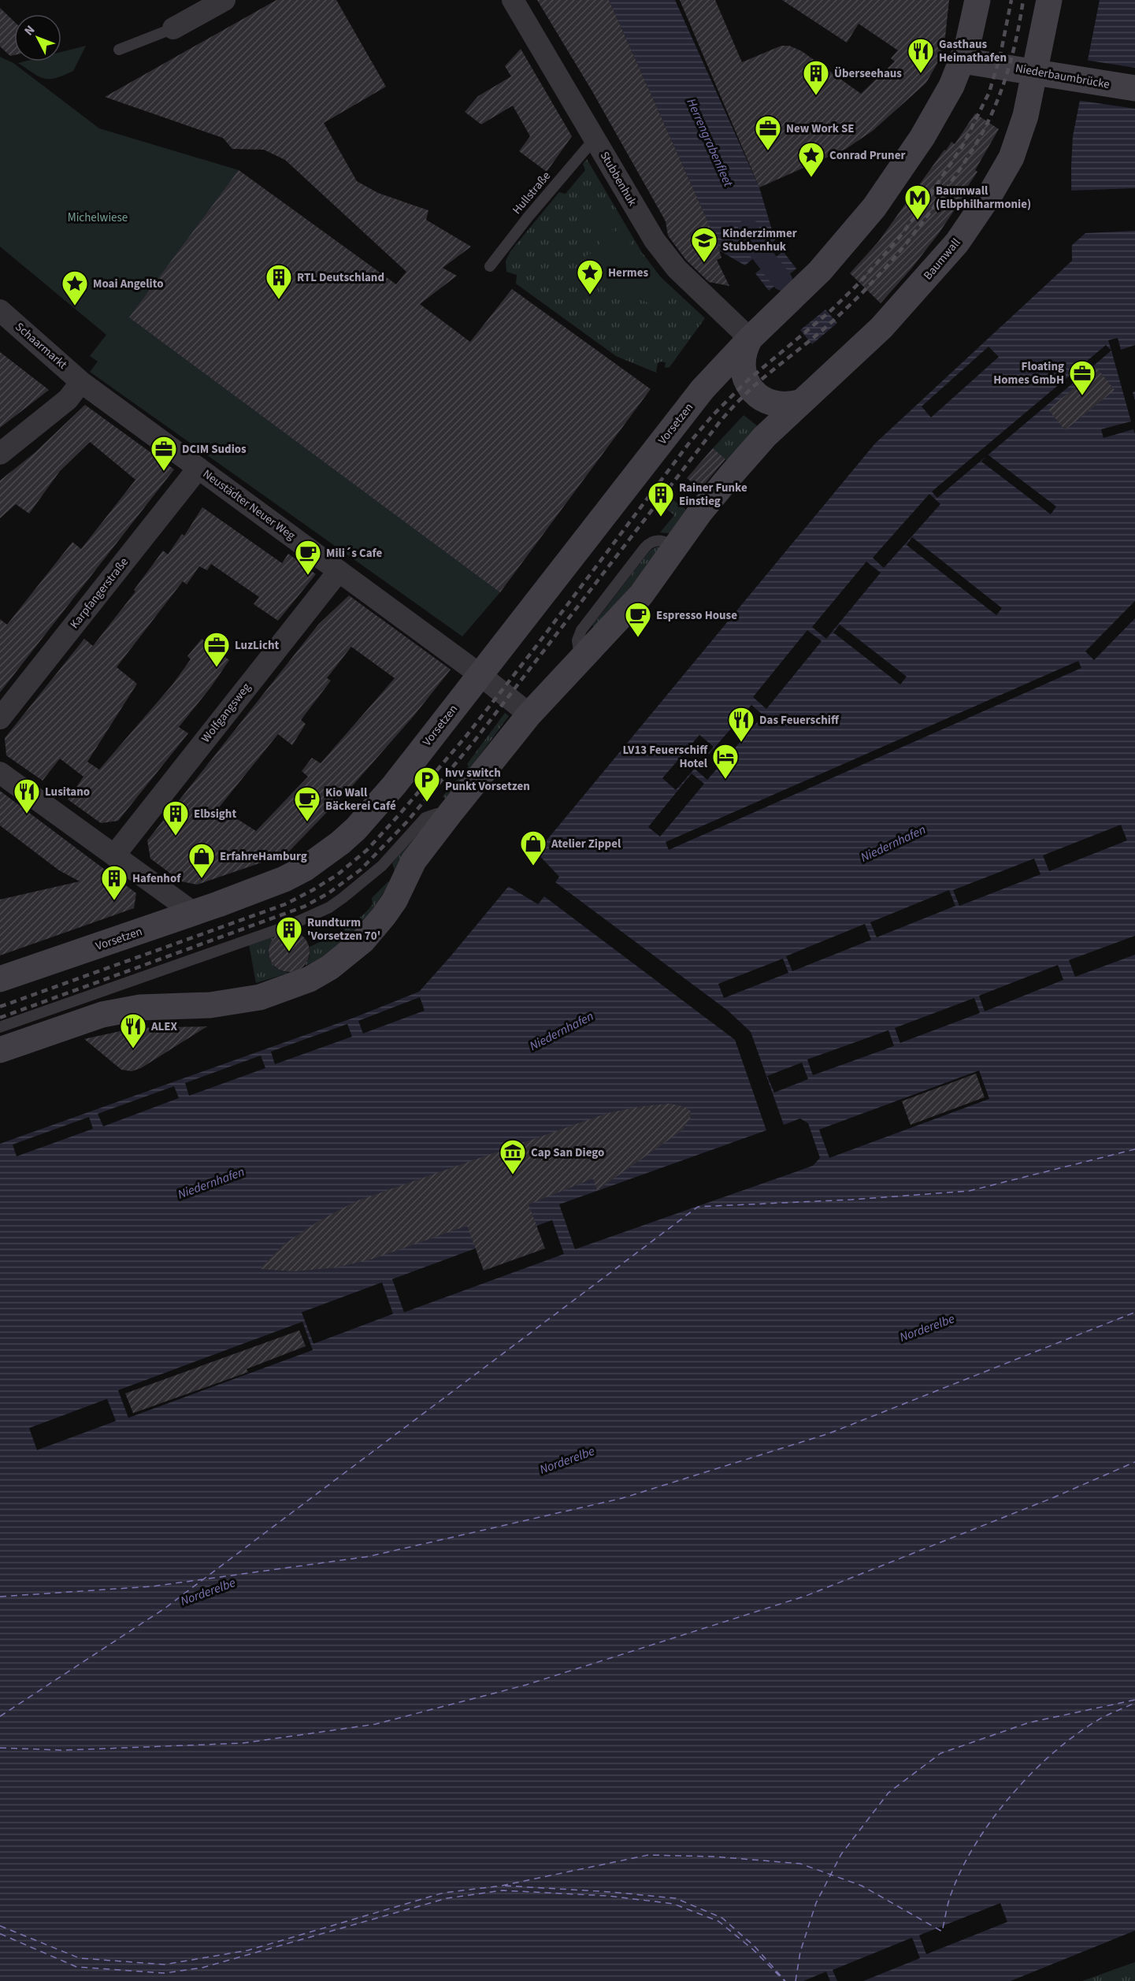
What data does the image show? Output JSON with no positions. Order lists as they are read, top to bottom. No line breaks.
{"streets":{"main road":["Niederbaumbrücke","Baumwall","Vorsetzen"],"street":["Stubbenhuk","Schaarmarkt","Neustädter Neuer Weg","Karpfangerstraße","Wolfgangsweg"],"lane":["Hullstraße"]},"crossings":[["Niederbaumbrücke","Baumwall"],["Niederbaumbrücke","Vorsetzen"],["Stubbenhuk","Hullstraße"],["Stubbenhuk","Vorsetzen"],["Baumwall","Neustädter Neuer Weg"],["Schaarmarkt","Neustädter Neuer Weg"],["Vorsetzen","Neustädter Neuer Weg"],["Neustädter Neuer Weg","Karpfangerstraße"],["Neustädter Neuer Weg","Wolfgangsweg"]],"water":["Herrengrabenfleet","Niedernhafen","Norderelbe"],"parks":["Michelwiese"],"places":{"restaurant":["Gasthaus Heimathafen","Das Feuerschiff","Lusitano","ALEX"],"building":["Überseehaus","RTL Deutschland","Rainer Funke Einstieg","Elbsight","Hafenhof","Rundturm 'Vorsetzen 70'"],"office":["New Work SE","Floating Homes GmbH","DCIM Sudios","LuzLicht"],"place":["Conrad Pruner","Hermes","Moai Angelito"],"metro station":["Baumwall (Elbphilharmonie)"],"school or university":["Kinderzimmer Stubbenhuk"],"cafe":["Mili´s Cafe","Espresso House","Kio Wall Bäckerei Café"],"hotel":["LV13 Feuerschiff Hotel"],"parking":["hvv switch Punkt Vorsetzen"],"shop":["Atelier Zippel","ErfahreHamburg"],"museum":["Cap San Diego"]},"north":"top left"}
